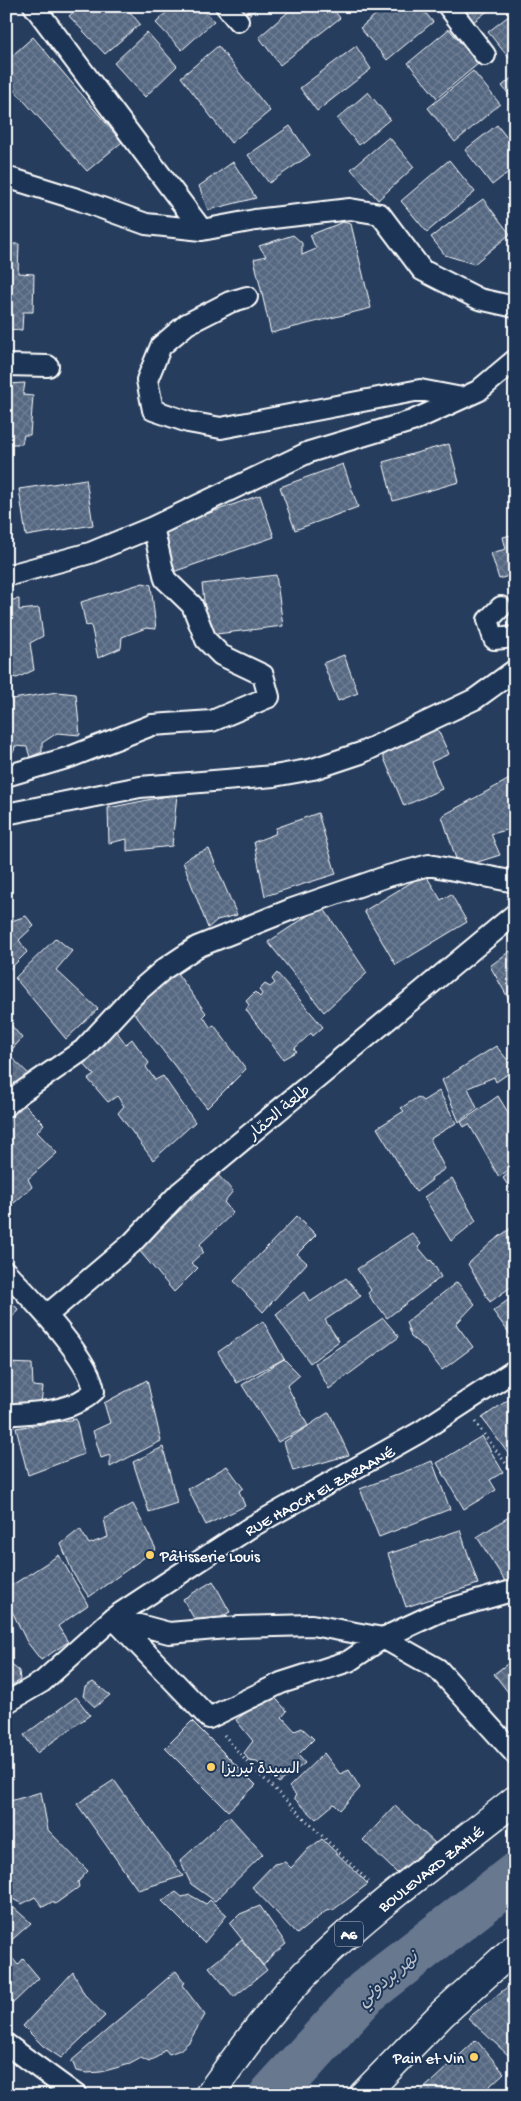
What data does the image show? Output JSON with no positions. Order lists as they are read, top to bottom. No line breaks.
{"streets":{"highway":["BOULEVARD ZAHLÉ","A6"],"street":["طلعة الحمّار","RUE HAOCH EL ZARAANÉ"]},"water":["نهر بردوني"],"places":["Pâtisserie Louis","السيدة تيريزا","Pain et Vin"]}
